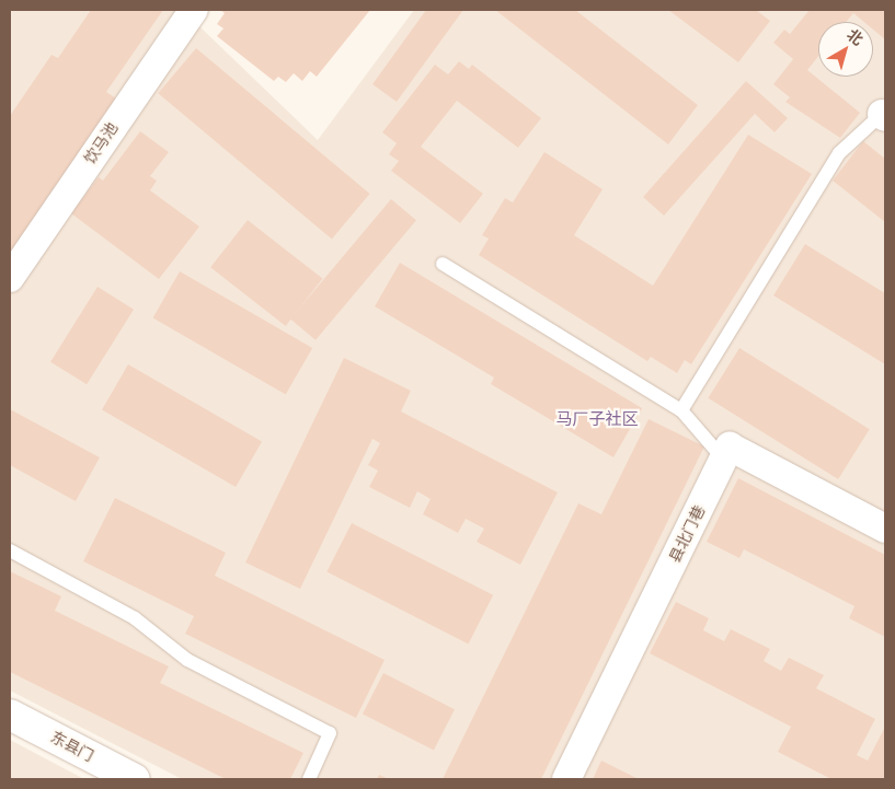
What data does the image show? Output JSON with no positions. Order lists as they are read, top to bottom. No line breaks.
{"streets":{"street":["饮马池","县北门巷","东县门"]},"districts":["马厂子社区"],"north":"top right"}
